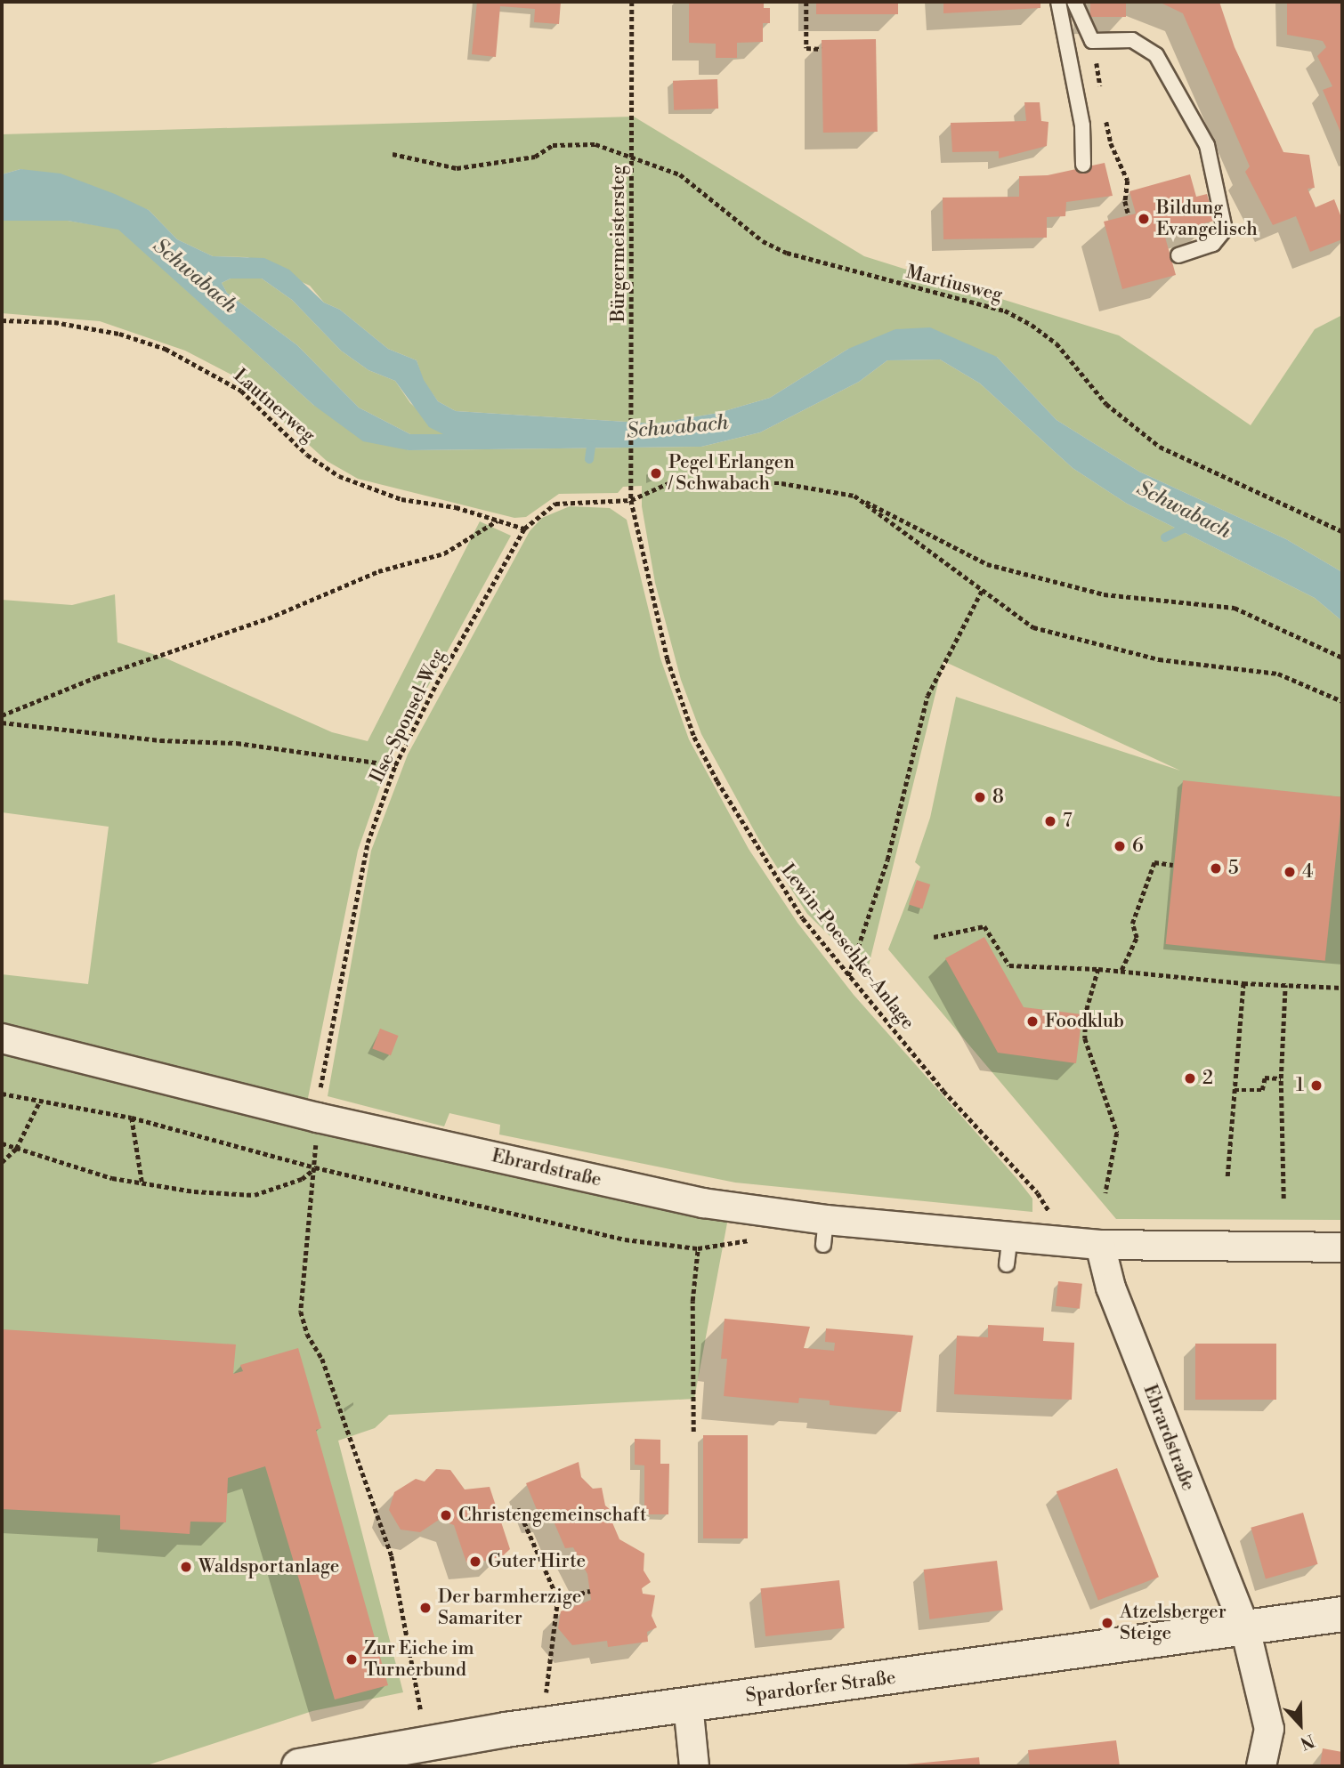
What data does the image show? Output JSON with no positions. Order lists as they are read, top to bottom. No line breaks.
{"streets":{"street":["Ebrardstraße","Spardorfer Straße"],"path":["Bürgermeistersteg","Martiusweg","Lautnerweg","Ilse-Sponsel-Weg","Lewin-Poeschke-Anlage"]},"crossings":[["Bürgermeistersteg","Martiusweg"],["Bürgermeistersteg","Ilse-Sponsel-Weg"],["Bürgermeistersteg","Lewin-Poeschke-Anlage"],["Lautnerweg","Ilse-Sponsel-Weg"],["Ilse-Sponsel-Weg","Lewin-Poeschke-Anlage"],["Ilse-Sponsel-Weg","Ebrardstraße"],["Ilse-Sponsel-Weg","Spardorfer Straße"],["Ebrardstraße","Spardorfer Straße"]],"water":["Schwabach"],"places":["Bildung Evangelisch","Pegel Erlangen / Schwabach","8","7","6","5","4","Foodklub","2","1","Christengemeinschaft","Guter Hirte","Waldsportanlage","Der barmherzige Samariter","Atzelsberger Steige","Zur Eiche im Turnerbund"],"north":"bottom"}
